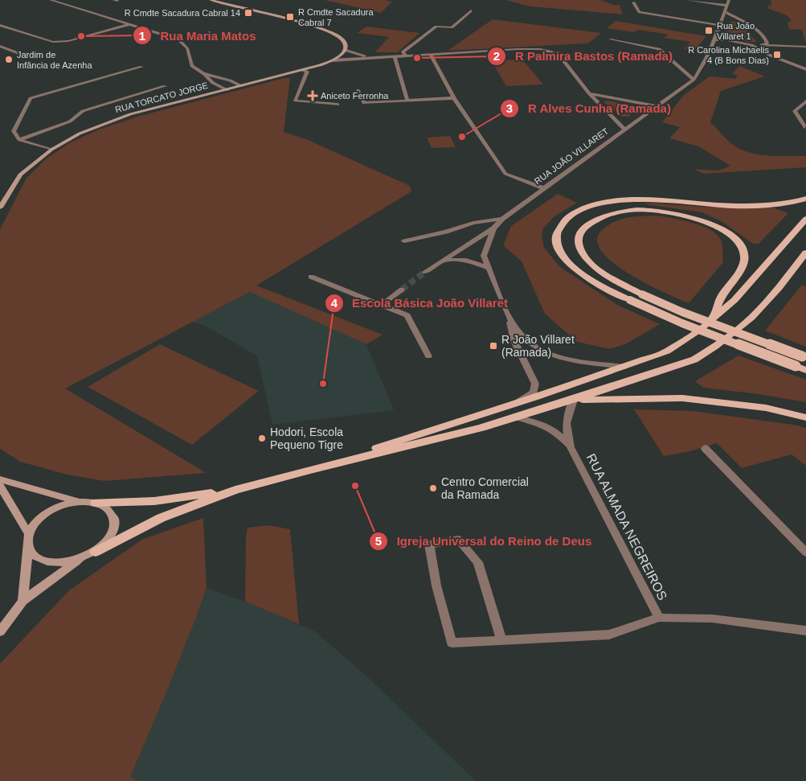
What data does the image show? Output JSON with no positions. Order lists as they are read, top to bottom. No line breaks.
{"streets":{"main road":["RUA TORCATO JORGE"],"street":["RUA JOÃO VILLARET","RUA ALMADA NEGREIROS"]},"places":{"transit":["R Cmdte Sacadura Cabral 14","R Cmdte Sacadura Cabral 7","Rua João Villaret 1","R Carolina Michaelis 4 (B Bons Dias)","R João Villaret (Ramada)"],"other":["Rua Maria Matos","R Palmira Bastos (Ramada)","Jardim de Infância de Azenha","R Alves Cunha (Ramada)","Escola Básica João Villaret","Hodori, Escola Pequeno Tigre","Igreja Universal do Reino de Deus","Centro Comercial da Ramada"],"health":["Aniceto Ferronha"]}}
